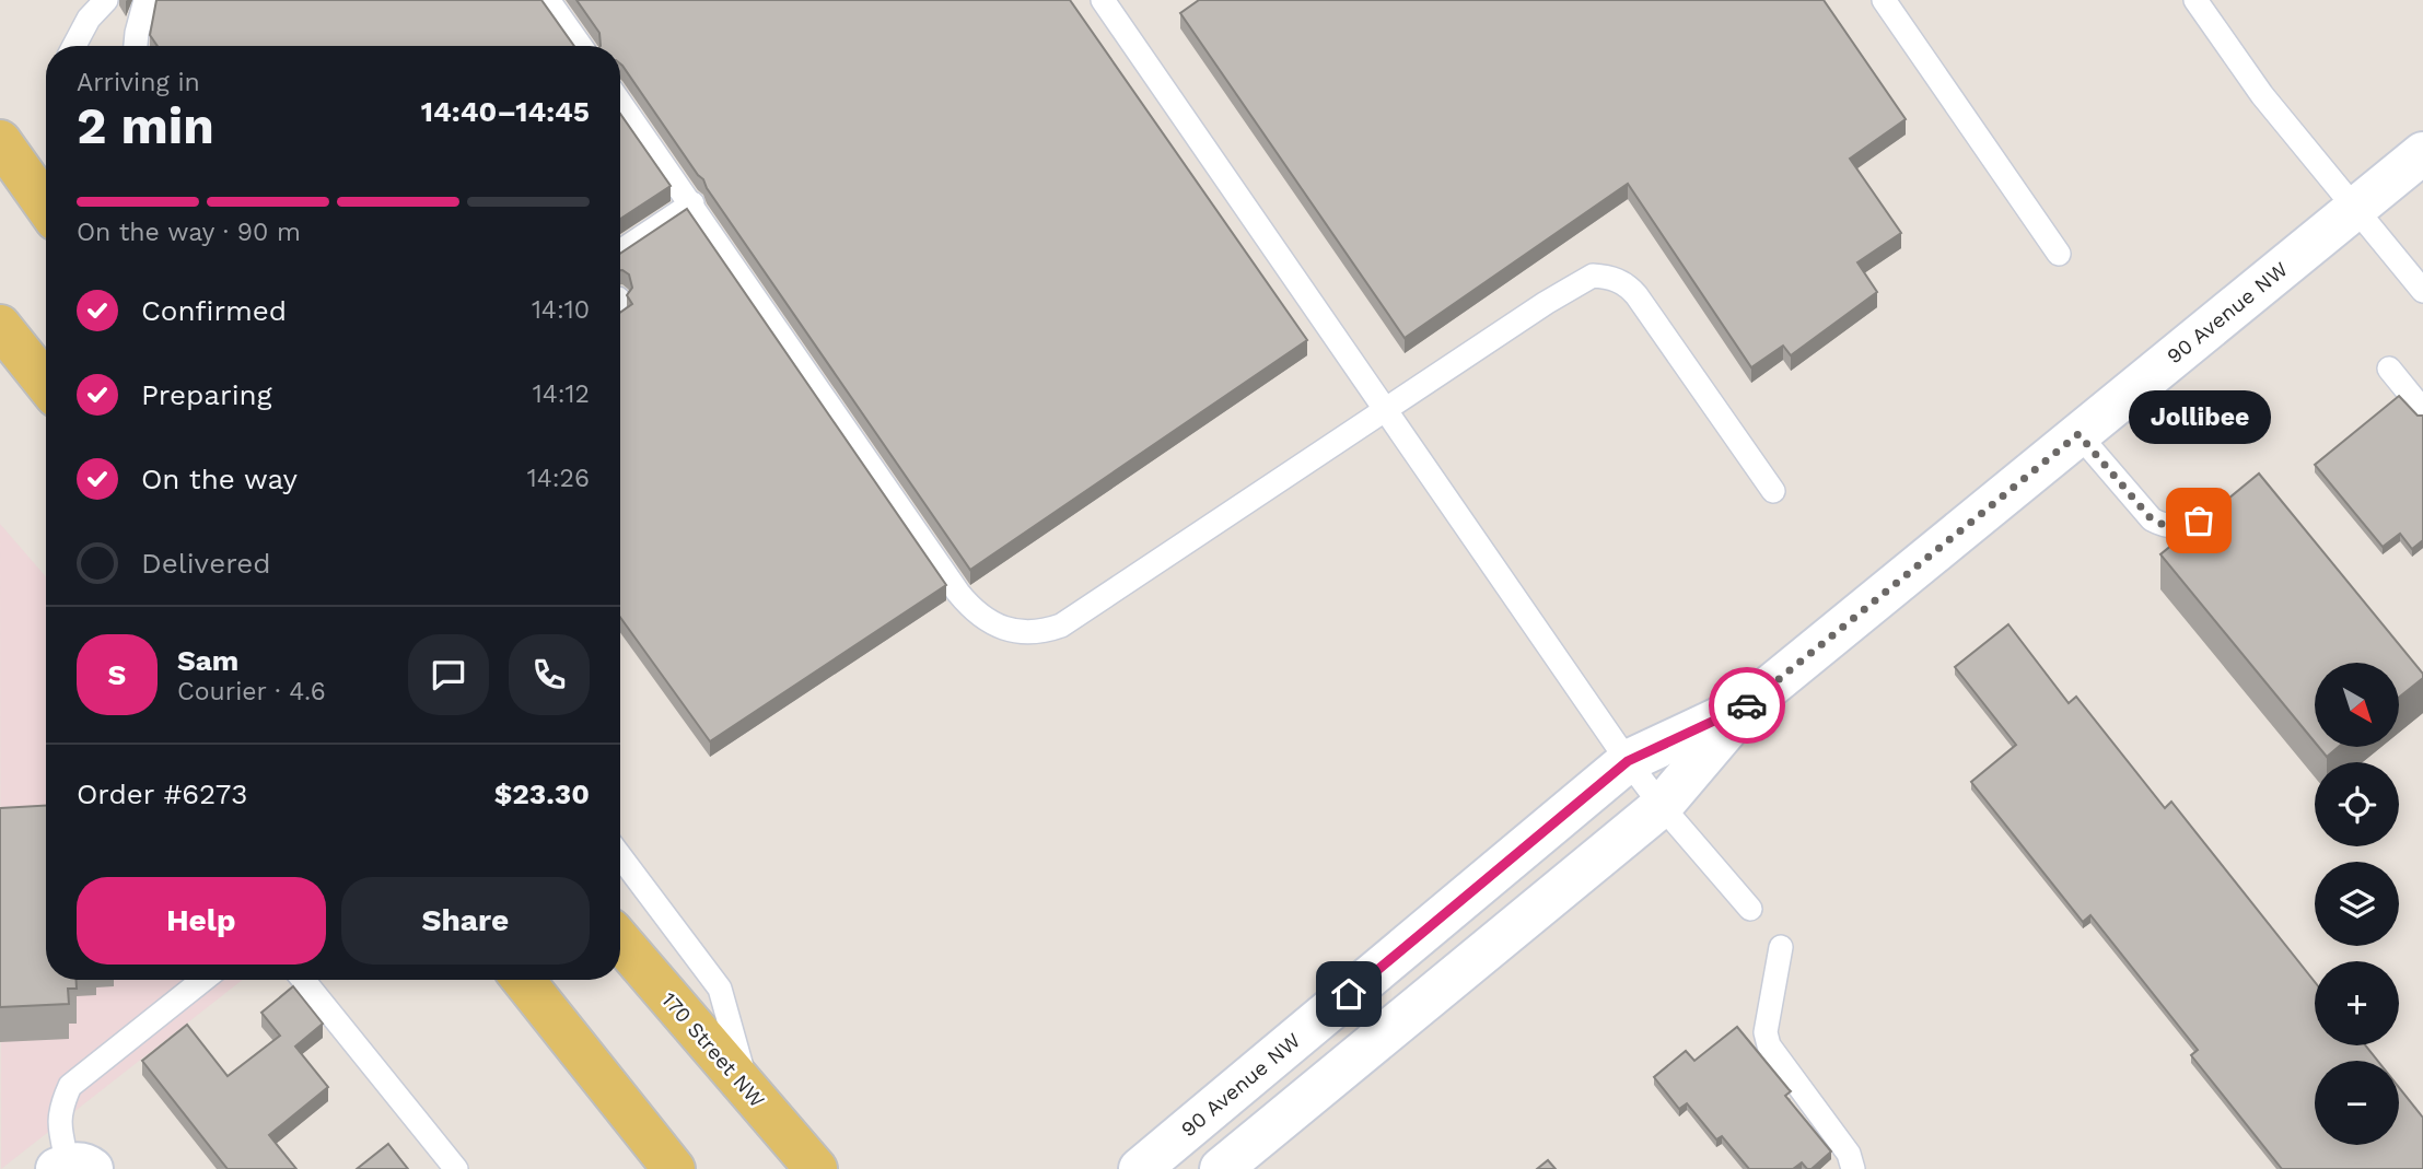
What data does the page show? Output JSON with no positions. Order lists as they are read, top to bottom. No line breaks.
{"streets":{"main road":["170 Street NW"],"street":["90 Avenue NW"]},"places":["Jollibee"],"north":"bottom right","page":{"heading":["2 min","Arriving in","14:40–14:45"],"panel":["Sam","Courier · 4.6","Order #6273","$23.30"],"bar":"On the way · 90 m","list":[["Confirmed","14:10"],["Preparing","14:12"],["On the way","14:26"],"Delivered"],"bubble":"Jollibee","round":"S","map_buttons":["+","−"],"buttons":["Help","Share"]}}
